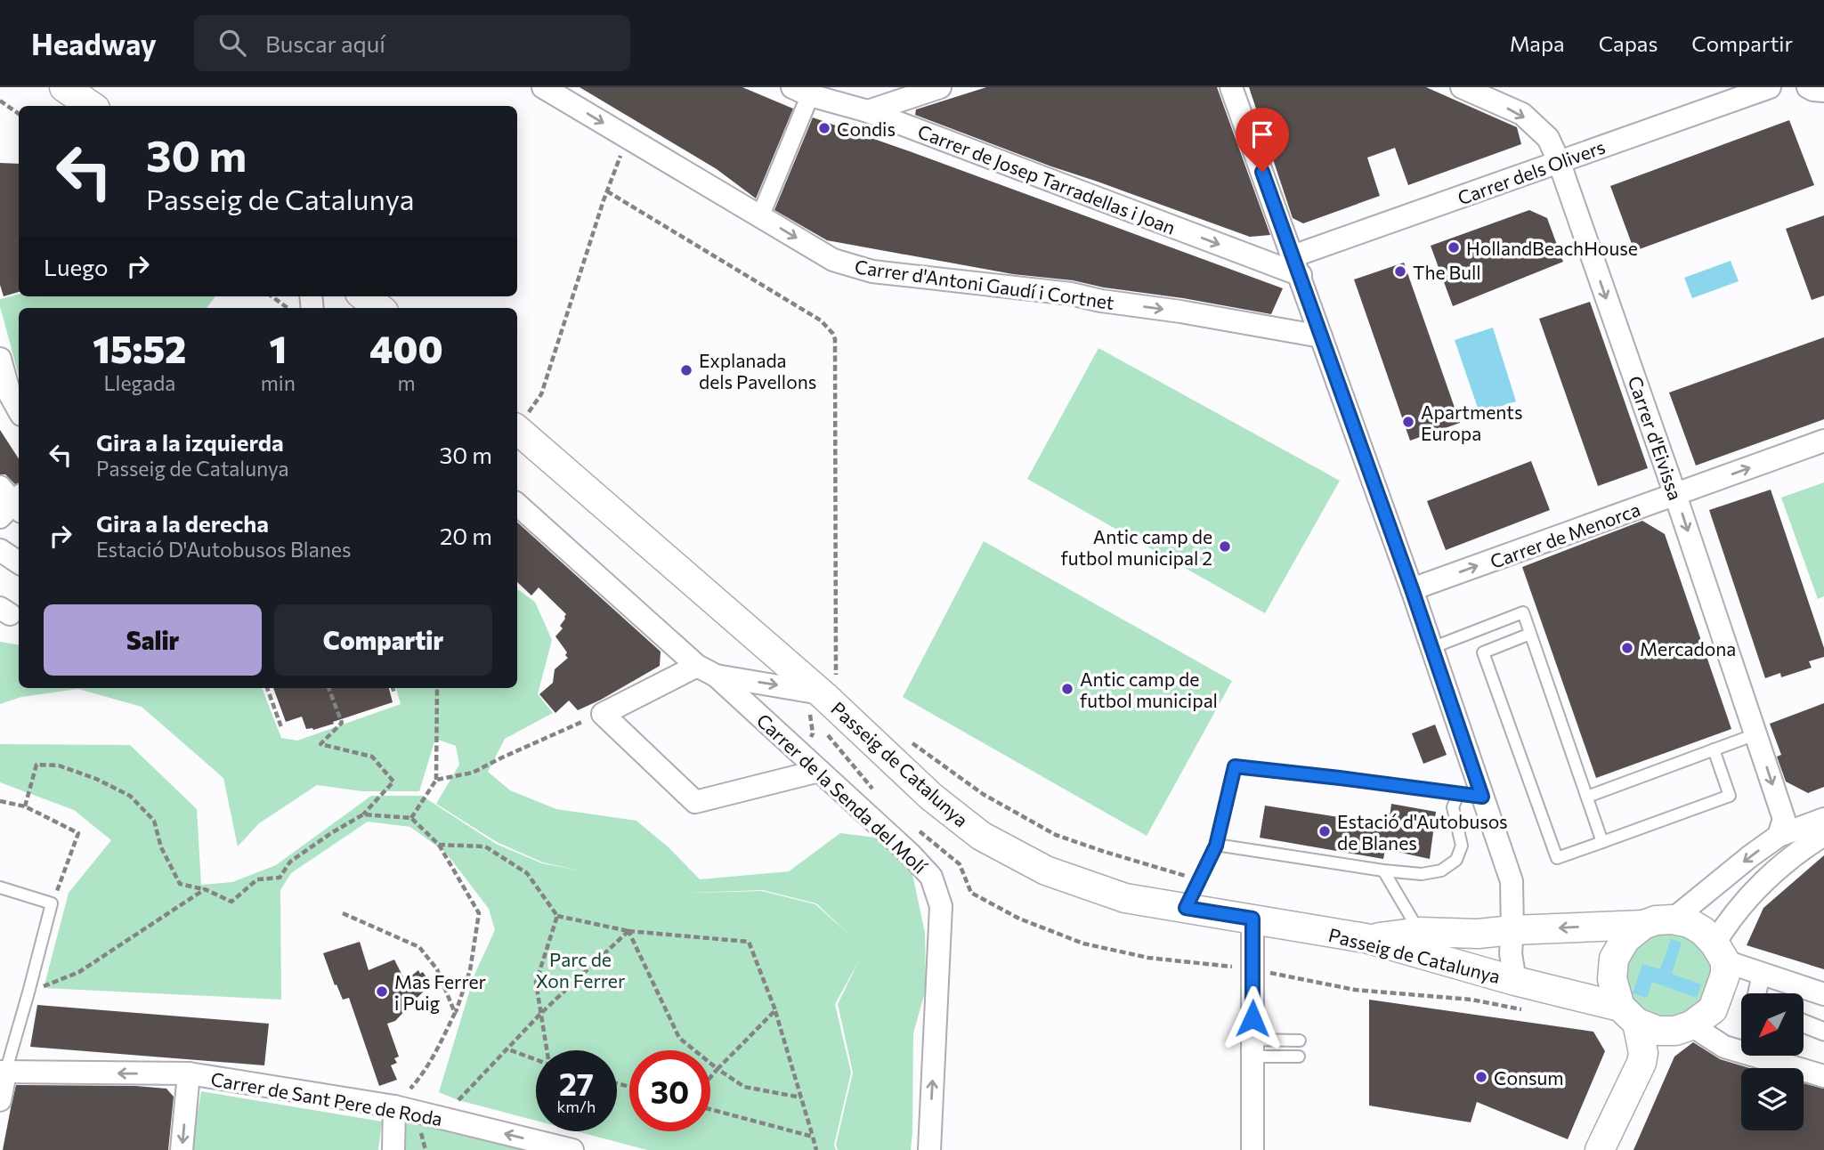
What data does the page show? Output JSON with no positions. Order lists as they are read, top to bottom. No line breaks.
{"streets":{"street":["Carrer dels Olivers","Carrer de Josep Tarradellas i Joan","Carrer d'Antoni Gaudí i Cortnet","Carrer d'Eivissa","Carrer de Menorca","Passeig de Catalunya","Carrer de la Senda del Molí","Carrer de Sant Pere de Roda"]},"crossings":[["Carrer dels Olivers","Carrer de Josep Tarradellas i Joan"],["Carrer dels Olivers","Carrer d'Eivissa"],["Carrer d'Eivissa","Carrer de Menorca"],["Passeig de Catalunya","Carrer de la Senda del Molí"]],"one_way":["Carrer de Josep Tarradellas i Joan","Carrer d'Antoni Gaudí i Cortnet","Carrer d'Eivissa","Carrer de Menorca","Carrer de Sant Pere de Roda"],"parks":["Parc de Xon Ferrer"],"places":["Condis","HollandBeachHouse","The Bull","Explanada dels Pavellons","Apartments Europa","Antic camp de futbol municipal 2","Mercadona","Antic camp de futbol municipal","Estació d'Autobusos de Blanes","Mas Ferrer i Puig","Consum"],"north":"bottom left","page":{"header":"Headway","search":"Buscar aquí","nav":["Mapa","Capas","Compartir"],"turn":["30 m","Passeig de Catalunya"],"then":"Luego","eta":["15:52","Llegada","1","min","400","m"],"list":[{"name":"Gira a la izquierda","note":"Passeig de Catalunya","value":"30 m"},{"name":"Gira a la derecha","note":"Estació D'Autobusos Blanes","value":"20 m"}],"buttons":["Salir","Compartir"],"speed":"27 km/h","limit":"30"}}
